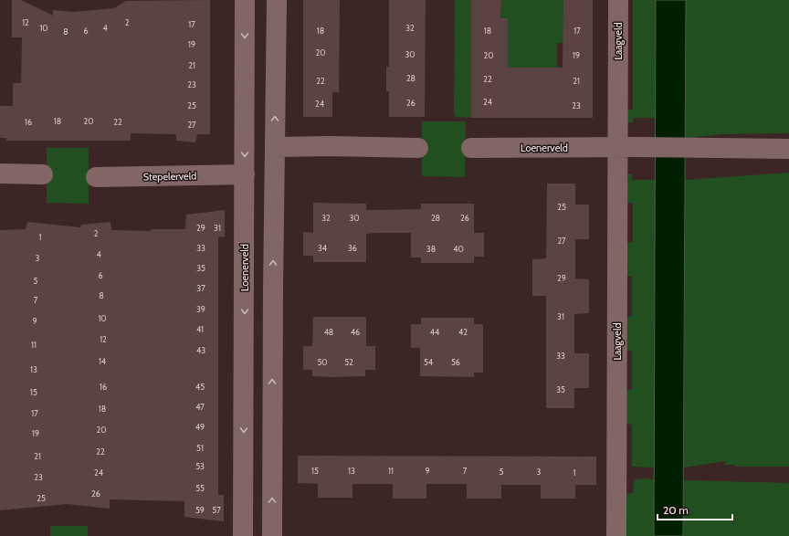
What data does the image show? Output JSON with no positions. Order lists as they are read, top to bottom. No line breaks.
{"streets":{"street":["Laagveld","Loenerveld","Stepelerveld"]},"crossings":[["Laagveld","Loenerveld"],["Loenerveld","Stepelerveld"]],"house_numbers":["12","2","17","10","4","32","6","18","18","17","8","19","20","30","20","19","21","28","22","22","21","23","24","26","24","25","23","18","20","16","22","27","25","32","30","28","26","29","31","2","1","27","33","34","36","38","40","4","3","35","6","29","5","37","8","7","39","31","10","9","41","48","46","44","42","12","11","43","33","14","50","52","54","56","13","16","45","35","15","47","18","17","49","20","19","51","22","21","53","15","13","11","9","7","5","3","24","1","23","55","26","25","59","57"],"scale_bar":"20 m"}
